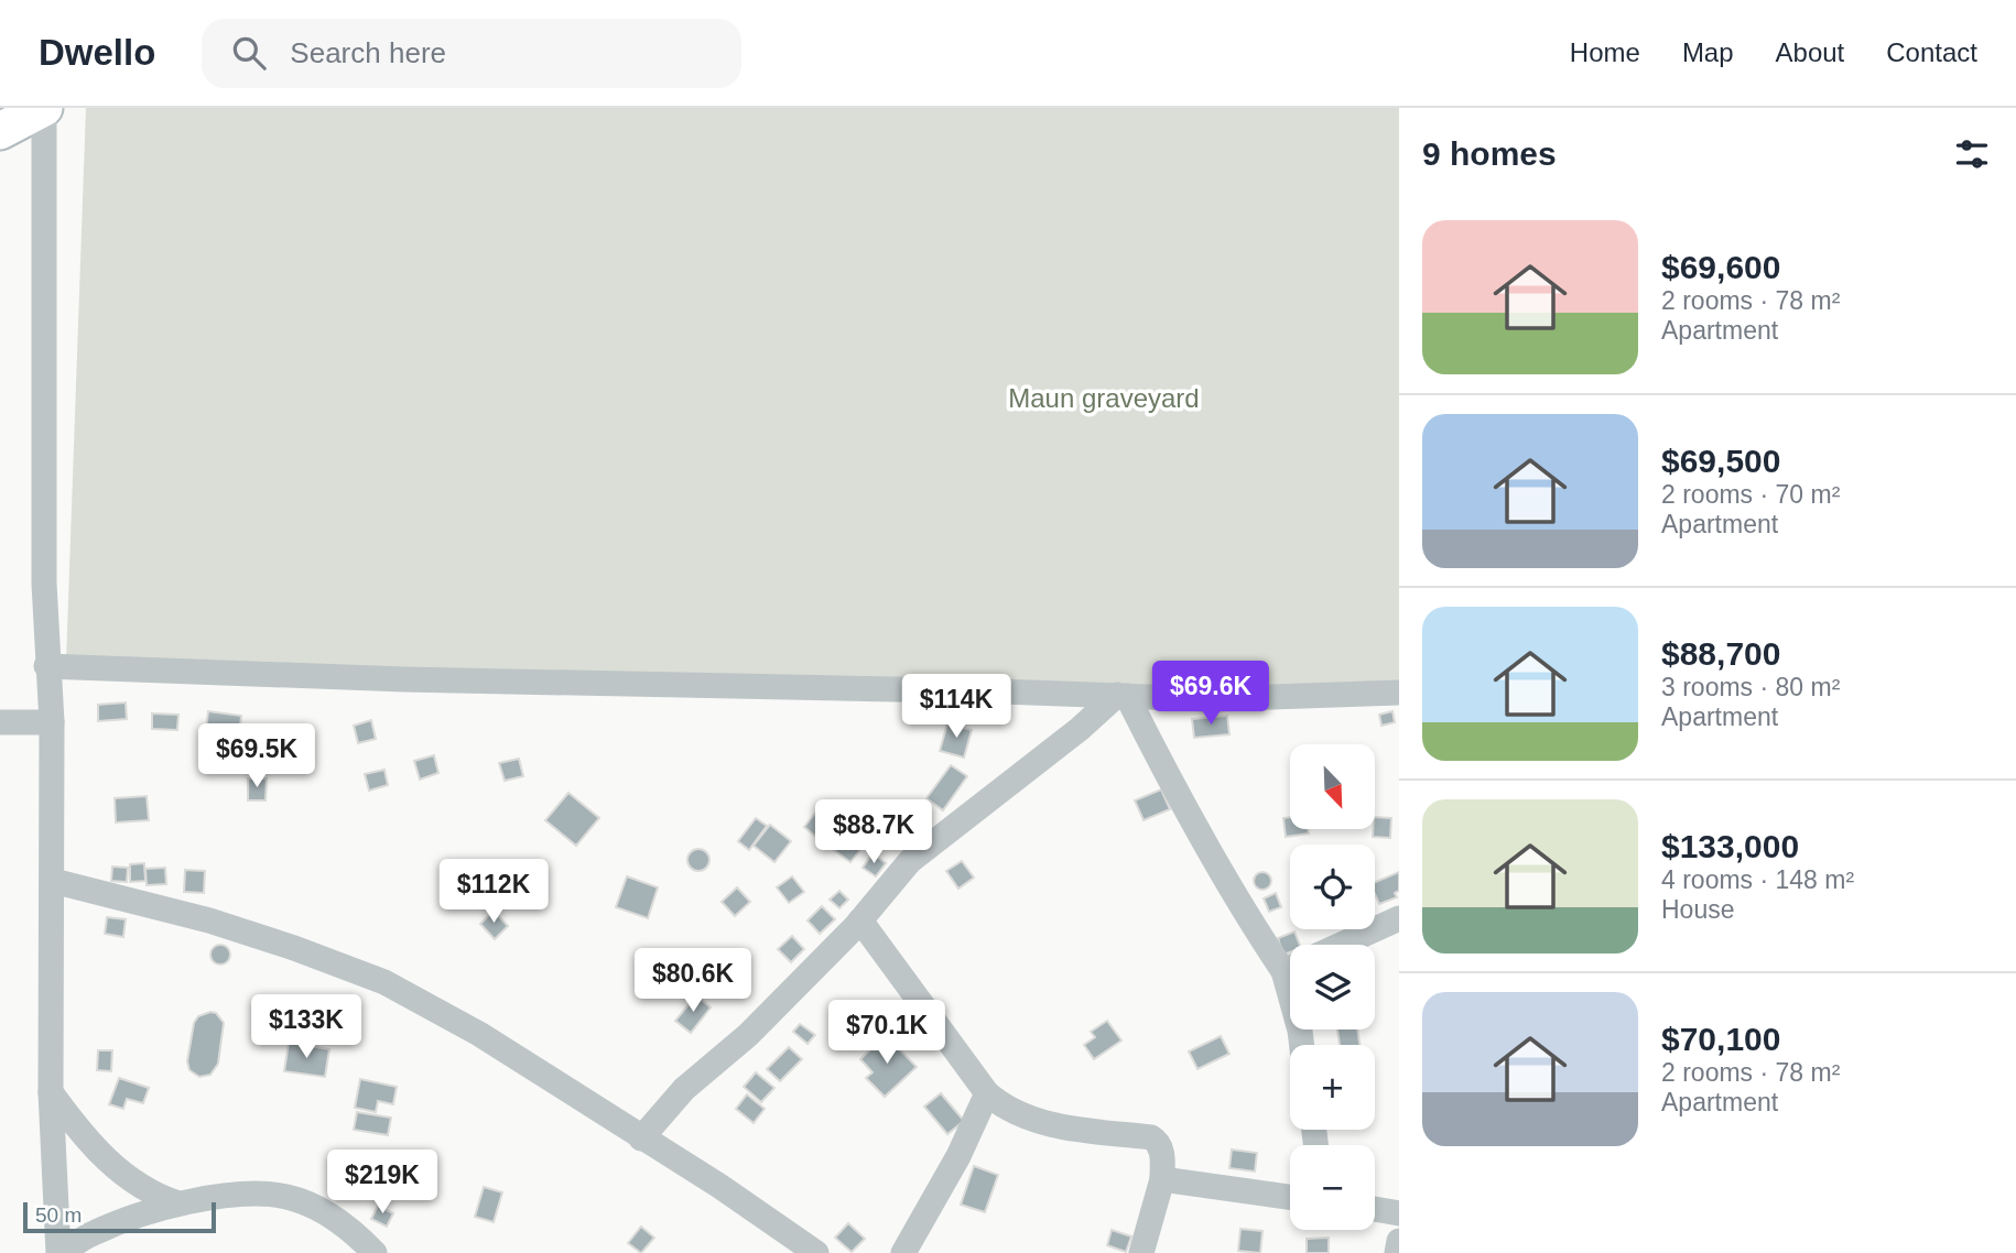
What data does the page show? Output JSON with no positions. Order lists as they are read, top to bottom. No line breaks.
{"parks":["Maun graveyard"],"scale_bar":"50 m","north":"bottom right","page":{"header":"Dwello","search":"Search here","nav":["Home","Map","About","Contact"],"heading":"9 homes","list":[{"name":"$69,600","note":"2 rooms · 78 m² · Apartment"},{"name":"$69,500","note":"2 rooms · 70 m² · Apartment"},{"name":"$88,700","note":"3 rooms · 80 m² · Apartment"},{"name":"$133,000","note":"4 rooms · 148 m² · House"},{"name":"$70,100","note":"2 rooms · 78 m² · Apartment"}],"price":["$69.6K","$114K","$69.5K","$88.7K","$112K","$80.6K","$133K","$70.1K","$219K"],"map_buttons":["+","−"],"scale":"50 m"}}
